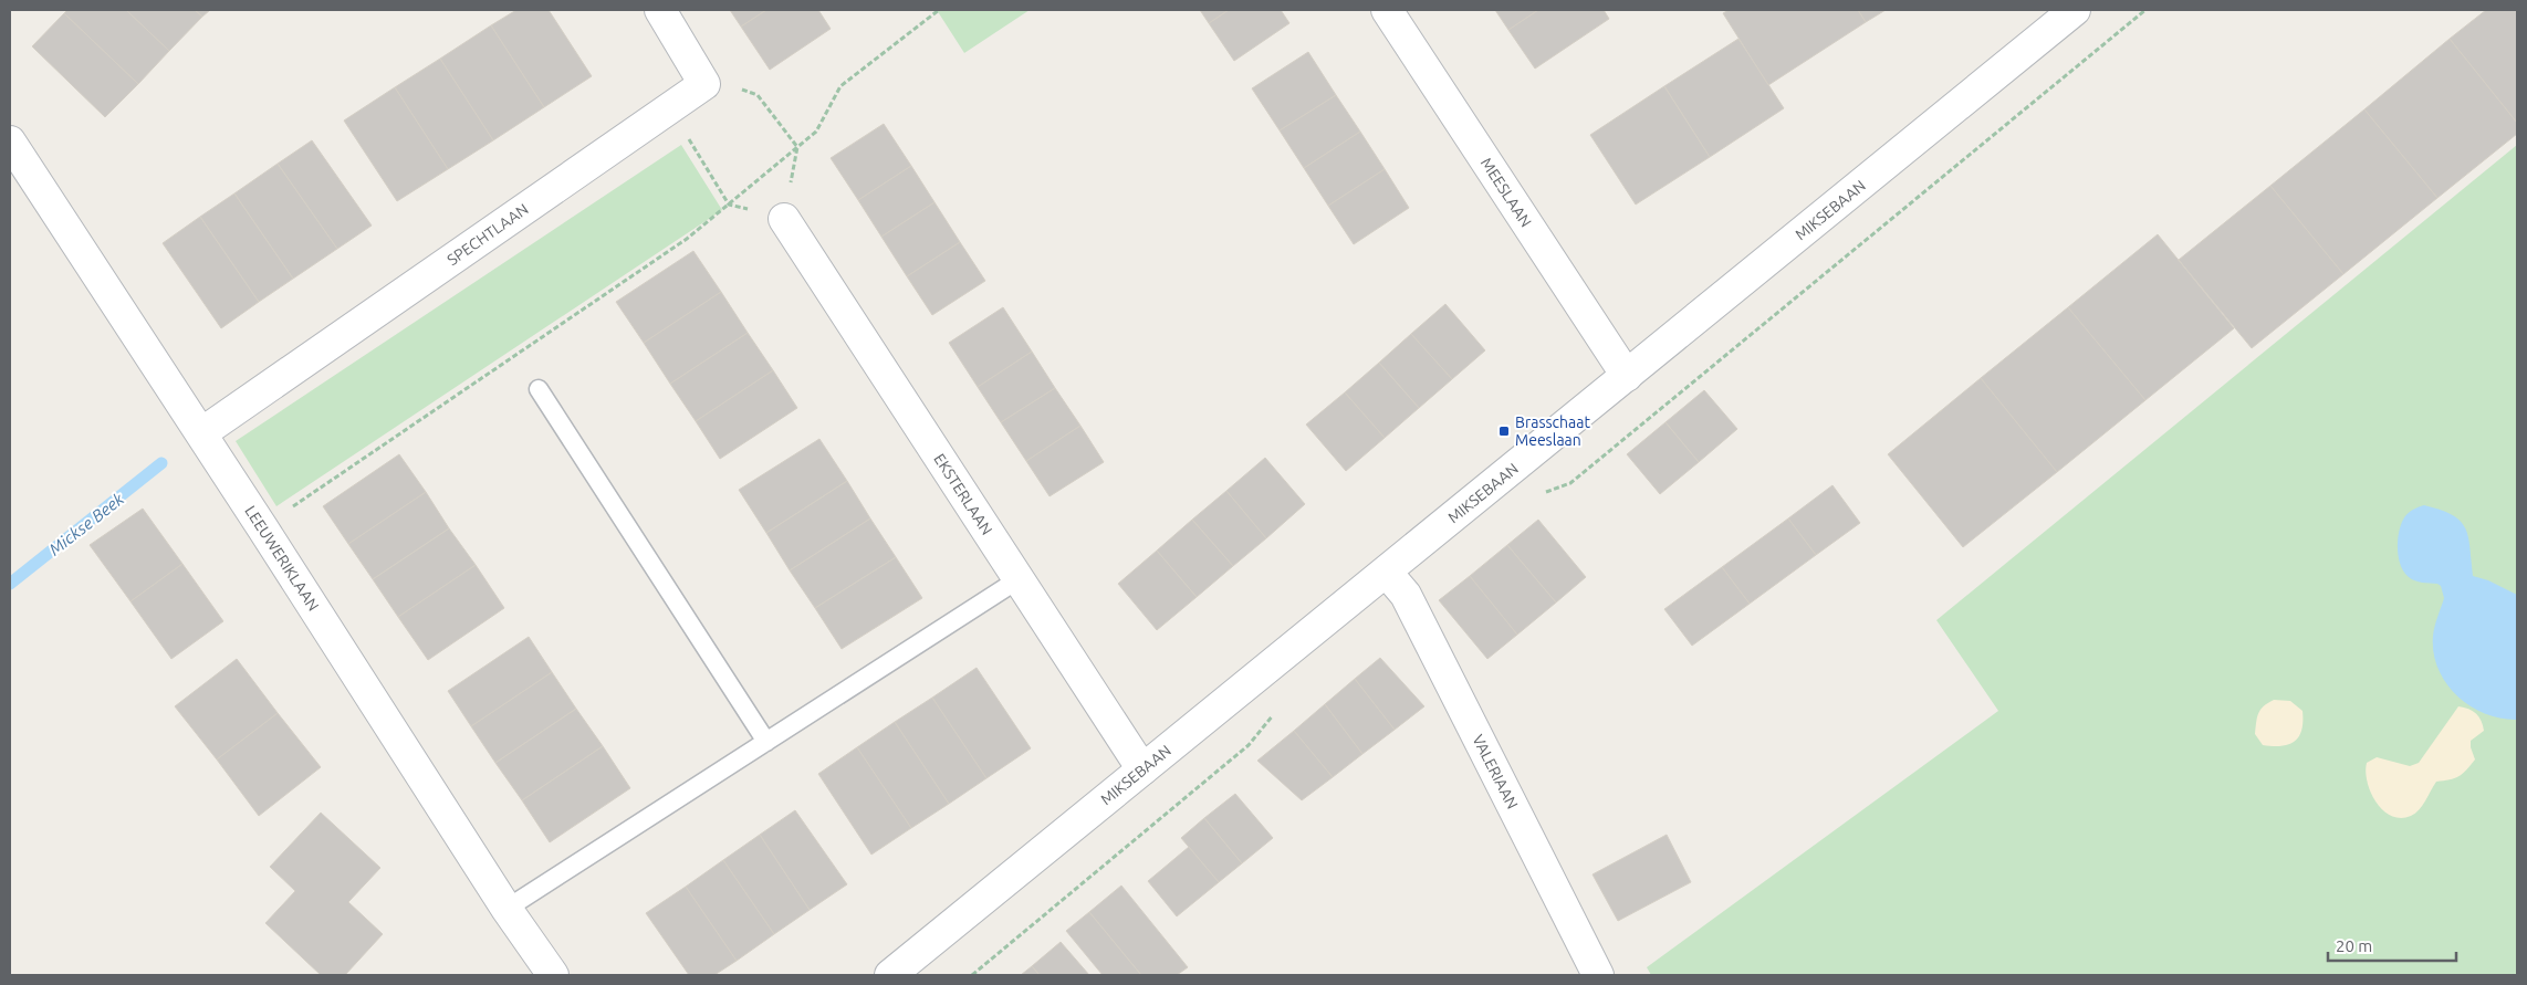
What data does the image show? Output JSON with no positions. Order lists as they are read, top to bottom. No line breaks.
{"streets":{"street":["MEESLAAN","MIKSEBAAN","SPECHTLAAN","EKSTERLAAN","LEEUWERIKLAAN","VALERIAAN"]},"crossings":[["MEESLAAN","MIKSEBAAN"],["MIKSEBAAN","EKSTERLAAN"],["MIKSEBAAN","VALERIAAN"],["SPECHTLAAN","LEEUWERIKLAAN"]],"water":["Mickse Beek"],"places":{"transit":["Brasschaat Meeslaan"]},"scale_bar":"20 m"}
